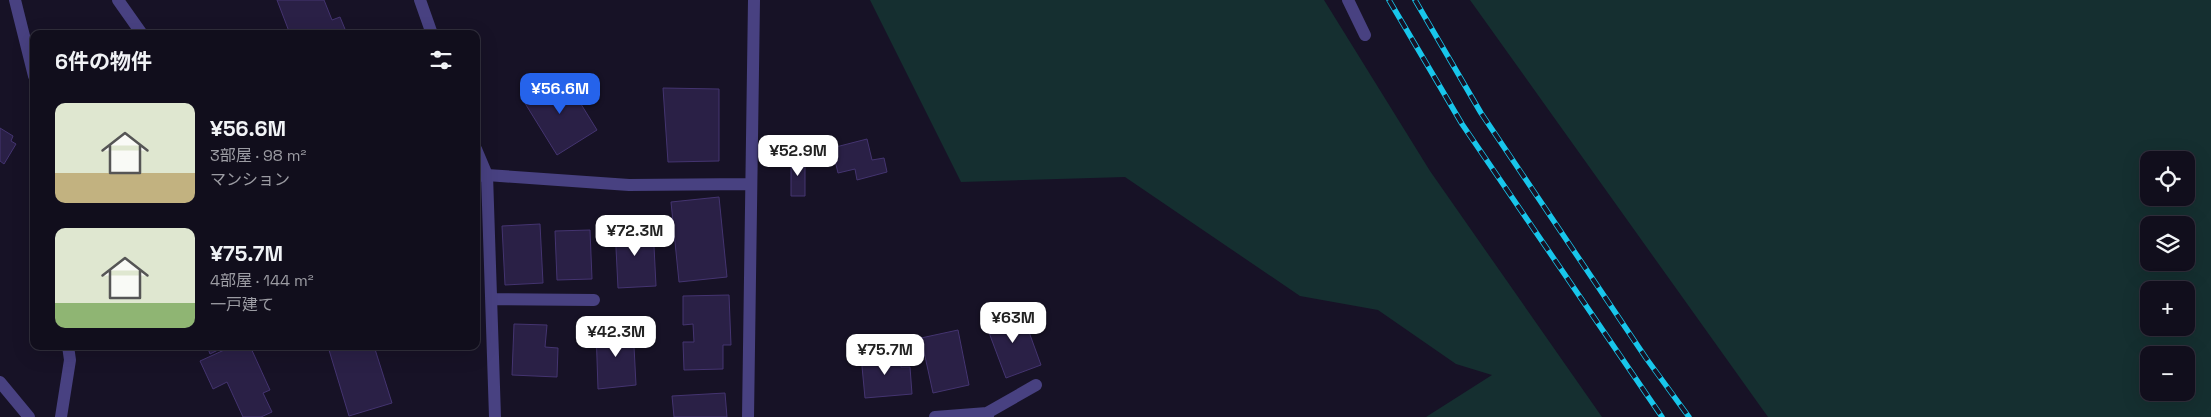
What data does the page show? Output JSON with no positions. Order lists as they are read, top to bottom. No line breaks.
{"page":{"heading":"6件の物件","price":["¥56.6M","¥52.9M","¥72.3M","¥63M","¥42.3M","¥75.7M"],"list":[{"name":"¥56.6M","note":"3部屋 · 98 m² · マンション"},{"name":"¥75.7M","note":"4部屋 · 144 m² · 一戸建て"}],"map_buttons":["+","−"]}}
